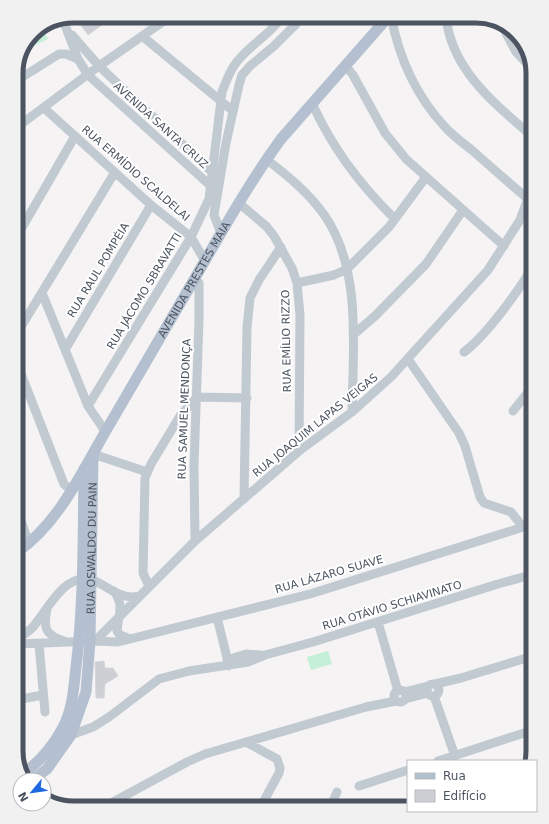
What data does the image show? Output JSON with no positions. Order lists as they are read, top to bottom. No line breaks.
{"streets":{"main road":["AVENIDA PRESTES MAIA","RUA OSWALDO DU PAIN"],"street":["AVENIDA SANTA CRUZ","RUA ERMÍDIO SCALDELAI","RUA RAUL POMPÉIA","RUA JÁCOMO SBRAVATTI","RUA EMÍLIO RIZZO","RUA SAMUEL MENDONÇA","RUA JOAQUIM LAPAS VEIGAS","RUA LÁZARO SUAVE","RUA OTÁVIO SCHIAVINATO"]},"crossings":[["AVENIDA SANTA CRUZ","RUA JÁCOMO SBRAVATTI"],["RUA ERMÍDIO SCALDELAI","RUA RAUL POMPÉIA"],["RUA ERMÍDIO SCALDELAI","AVENIDA PRESTES MAIA"],["RUA ERMÍDIO SCALDELAI","RUA JÁCOMO SBRAVATTI"],["AVENIDA PRESTES MAIA","RUA EMÍLIO RIZZO"],["AVENIDA PRESTES MAIA","RUA SAMUEL MENDONÇA"],["AVENIDA PRESTES MAIA","RUA OSWALDO DU PAIN"],["RUA EMÍLIO RIZZO","RUA JOAQUIM LAPAS VEIGAS"],["RUA SAMUEL MENDONÇA","RUA JOAQUIM LAPAS VEIGAS"],["RUA JOAQUIM LAPAS VEIGAS","RUA OSWALDO DU PAIN"],["RUA JOAQUIM LAPAS VEIGAS","RUA LÁZARO SUAVE"],["RUA OSWALDO DU PAIN","RUA LÁZARO SUAVE"]],"legend":["Rua","Edifício"],"north":"bottom left"}
